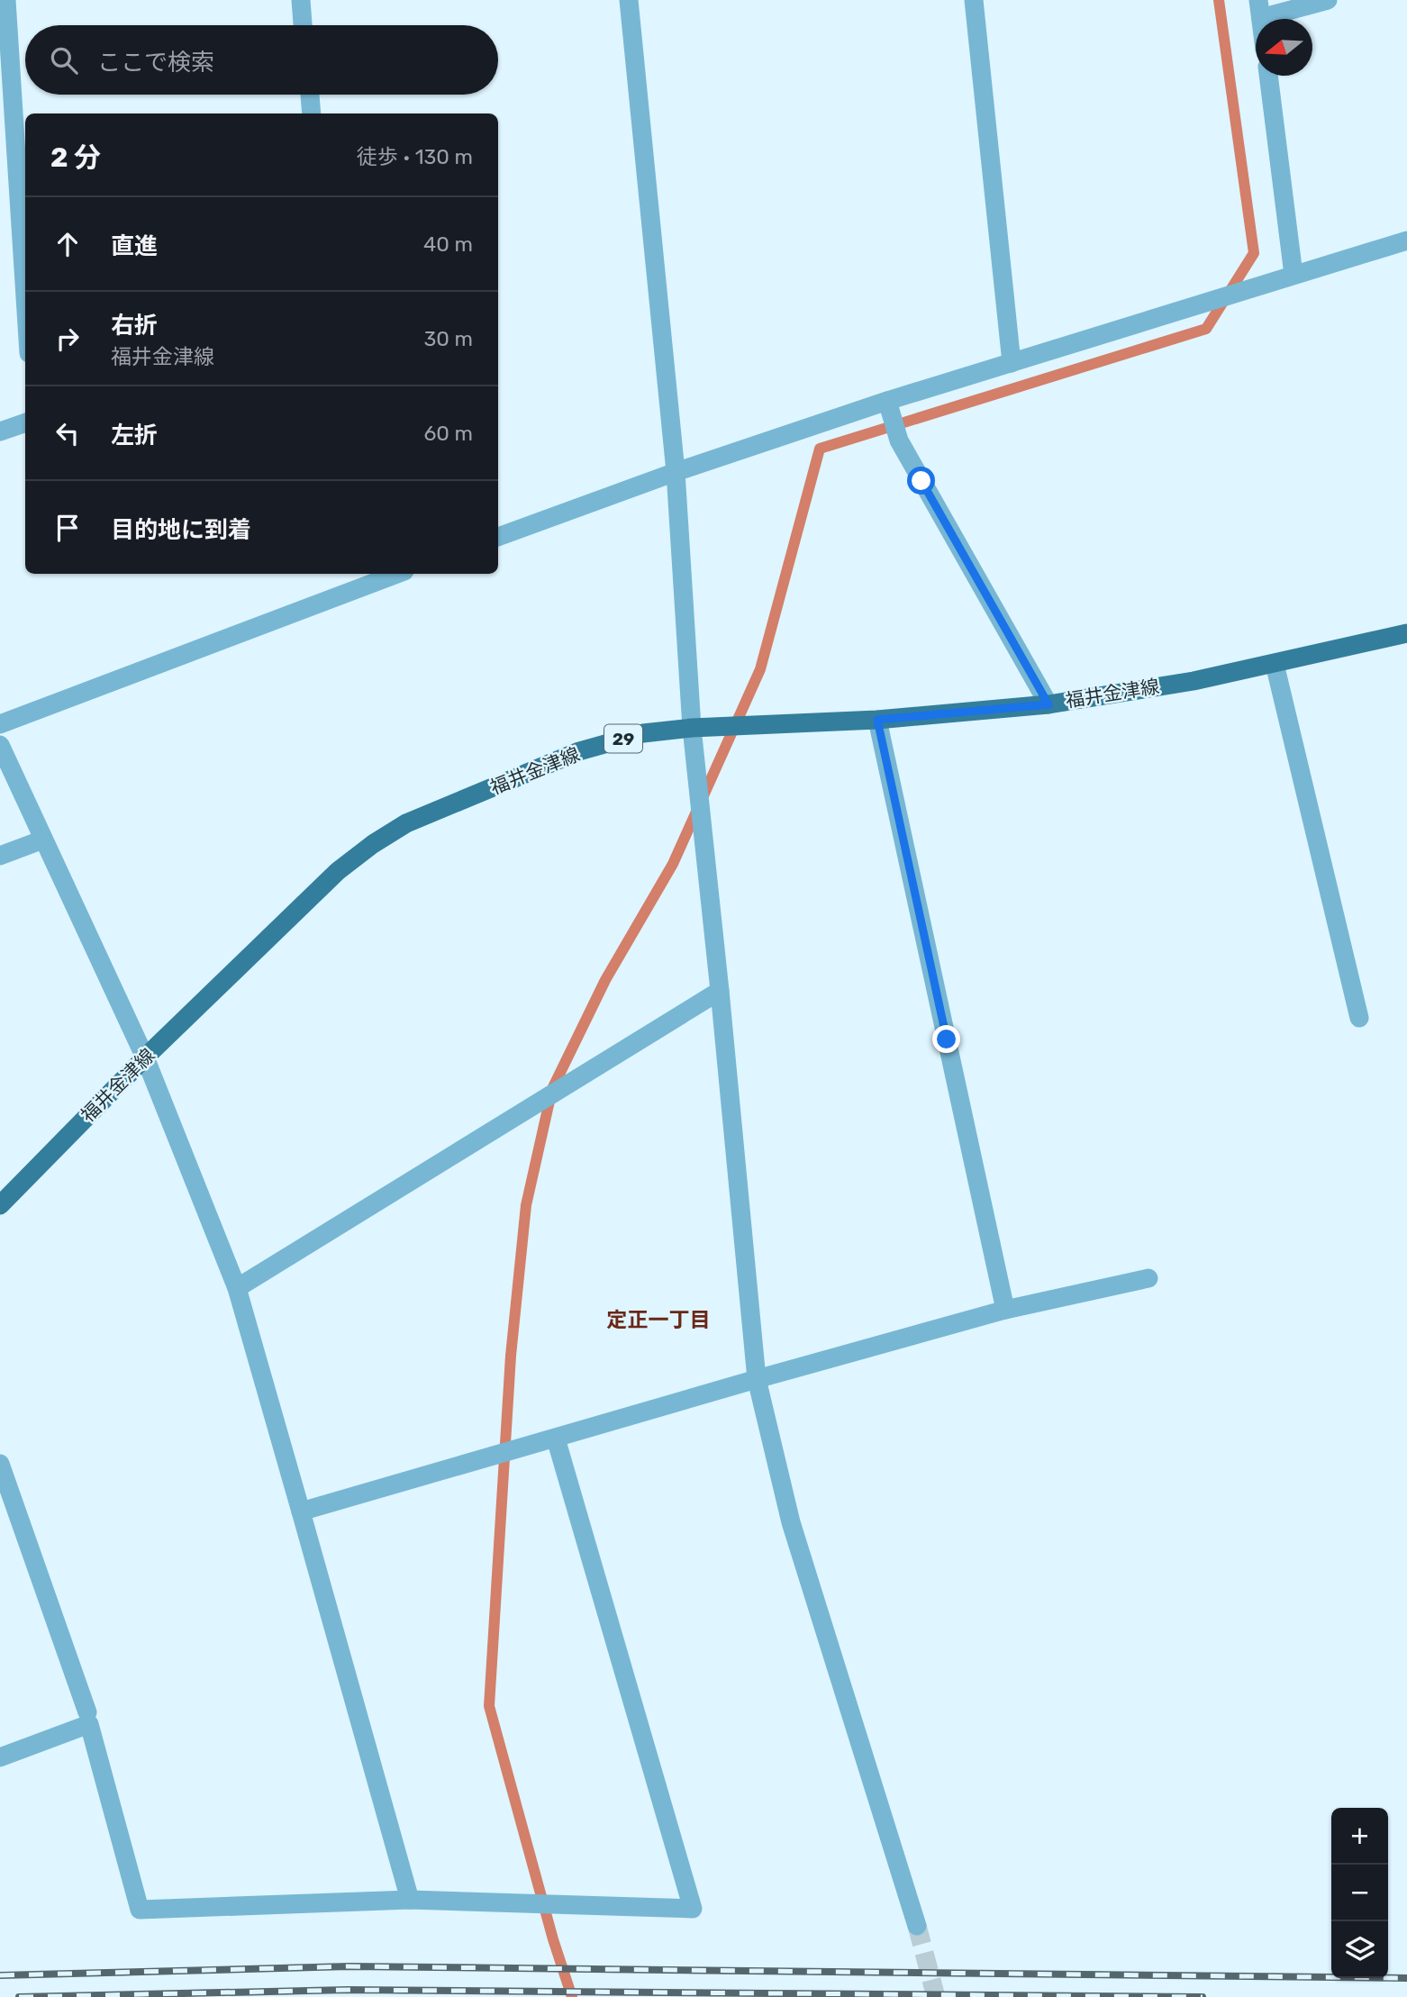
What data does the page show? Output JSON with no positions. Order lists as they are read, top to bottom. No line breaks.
{"streets":{"main road":["福井金津線","29"]},"districts":["定正一丁目"],"north":"left","page":{"search":"ここで検索","heading":["2 分","徒歩 · 130 m"],"list":[["直進","40 m"],["右折","福井金津線","30 m"],["左折","60 m"],"目的地に到着"],"map_buttons":["+","−"]}}
